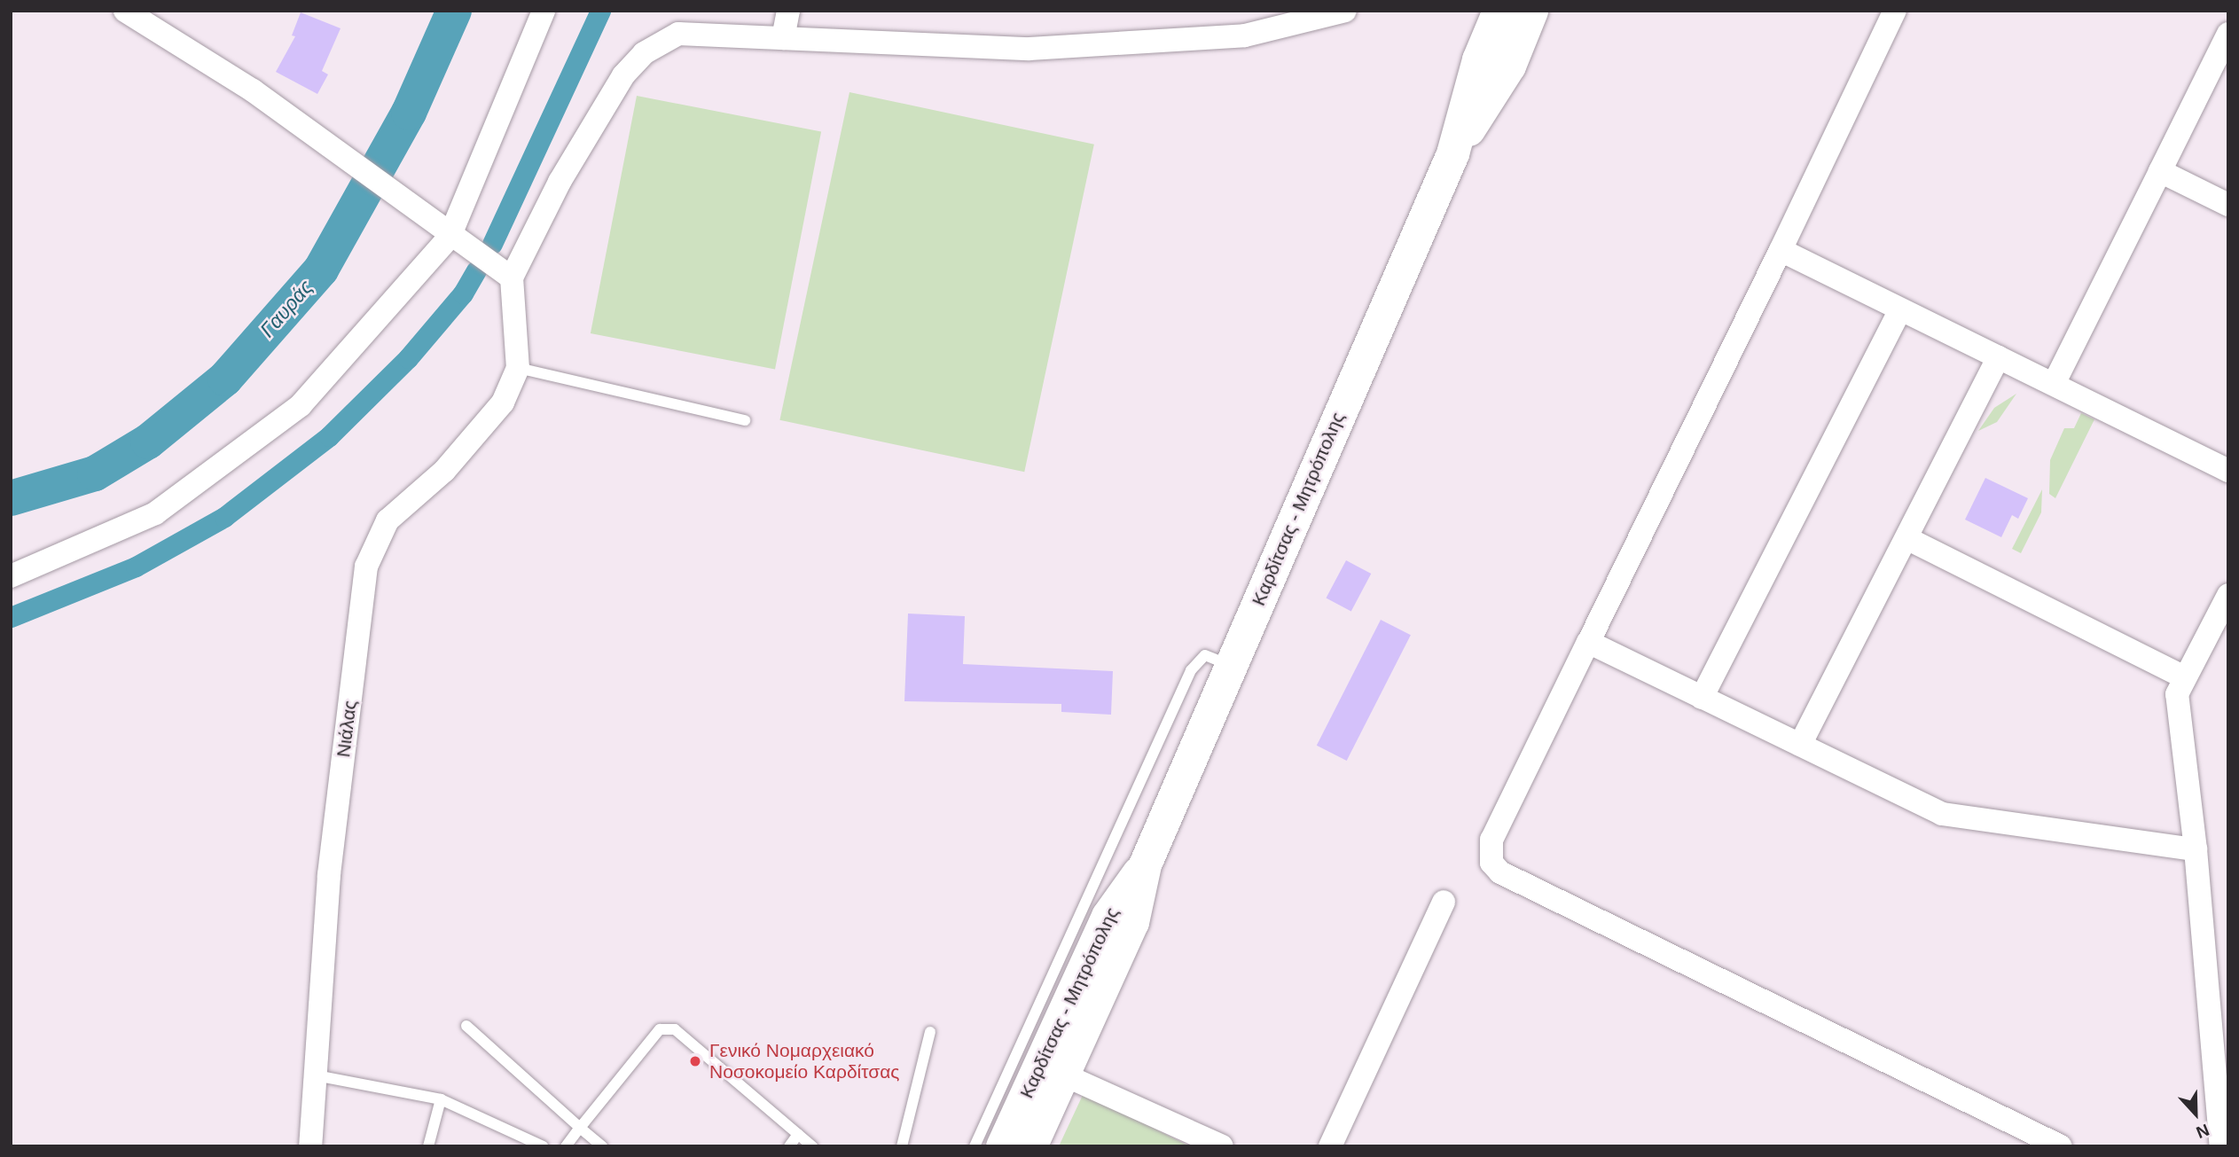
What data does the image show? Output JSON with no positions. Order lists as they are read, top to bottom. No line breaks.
{"streets":{"main road":["Καρδίτσας - Μητρόπολης"],"street":["Νιάλας"]},"water":["Γαυράς"],"places":["Γενικό Νομαρχειακό Νοσοκομείο Καρδίτσας"],"north":"bottom"}
